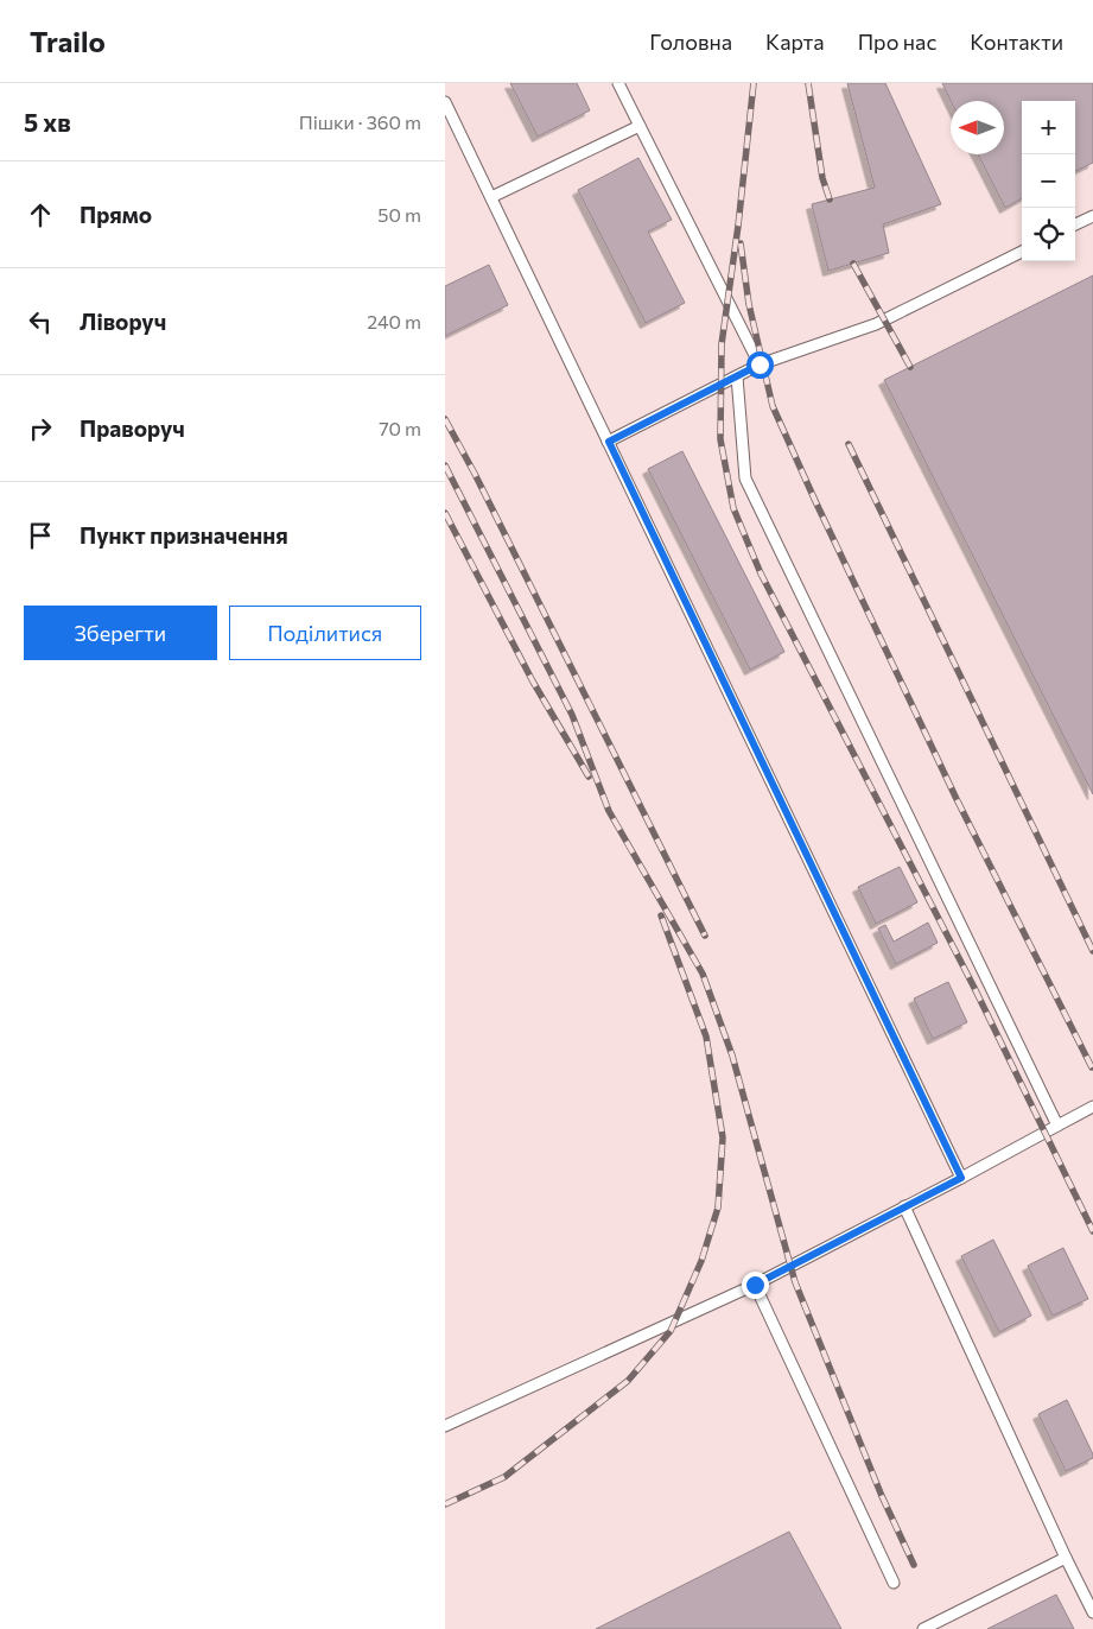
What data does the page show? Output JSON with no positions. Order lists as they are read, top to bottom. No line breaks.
{"north":"left","page":{"header":"Trailo","nav":["Головна","Карта","Про нас","Контакти"],"heading":["5 хв","Пішки · 360 m"],"map_buttons":["+","−"],"list":[["Прямо","50 m"],["Ліворуч","240 m"],["Праворуч","70 m"],"Пункт призначення"],"buttons":["Зберегти","Поділитися"]}}
